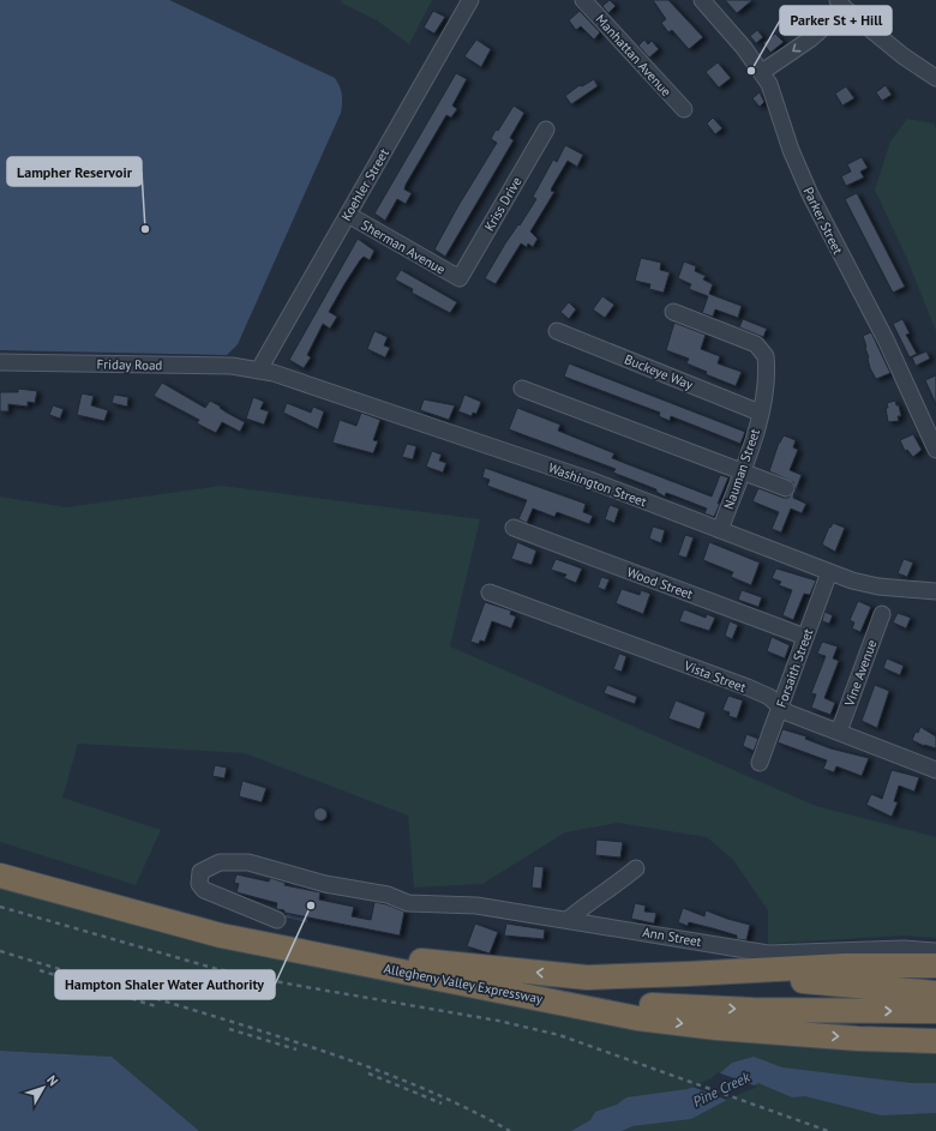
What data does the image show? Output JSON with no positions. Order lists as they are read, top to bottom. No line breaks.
{"streets":{"highway":["Allegheny Valley Expressway"],"street":["Manhattan Avenue","Koehler Street","Kriss Drive","Parker Street","Sherman Avenue","Friday Road","Buckeye Way","Nauman Street","Washington Street","Wood Street","Forsaith Street","Vine Avenue","Vista Street","Ann Street"]},"crossings":[["Koehler Street","Sherman Avenue"],["Koehler Street","Friday Road"],["Koehler Street","Washington Street"],["Kriss Drive","Sherman Avenue"],["Friday Road","Washington Street"],["Buckeye Way","Nauman Street"],["Nauman Street","Washington Street"],["Washington Street","Forsaith Street"],["Wood Street","Forsaith Street"],["Forsaith Street","Vista Street"],["Vine Avenue","Vista Street"]],"water":["Pine Creek"],"places":["Parker St + Hill","Lampher Reservoir","Hampton Shaler Water Authority"],"north":"top right"}
